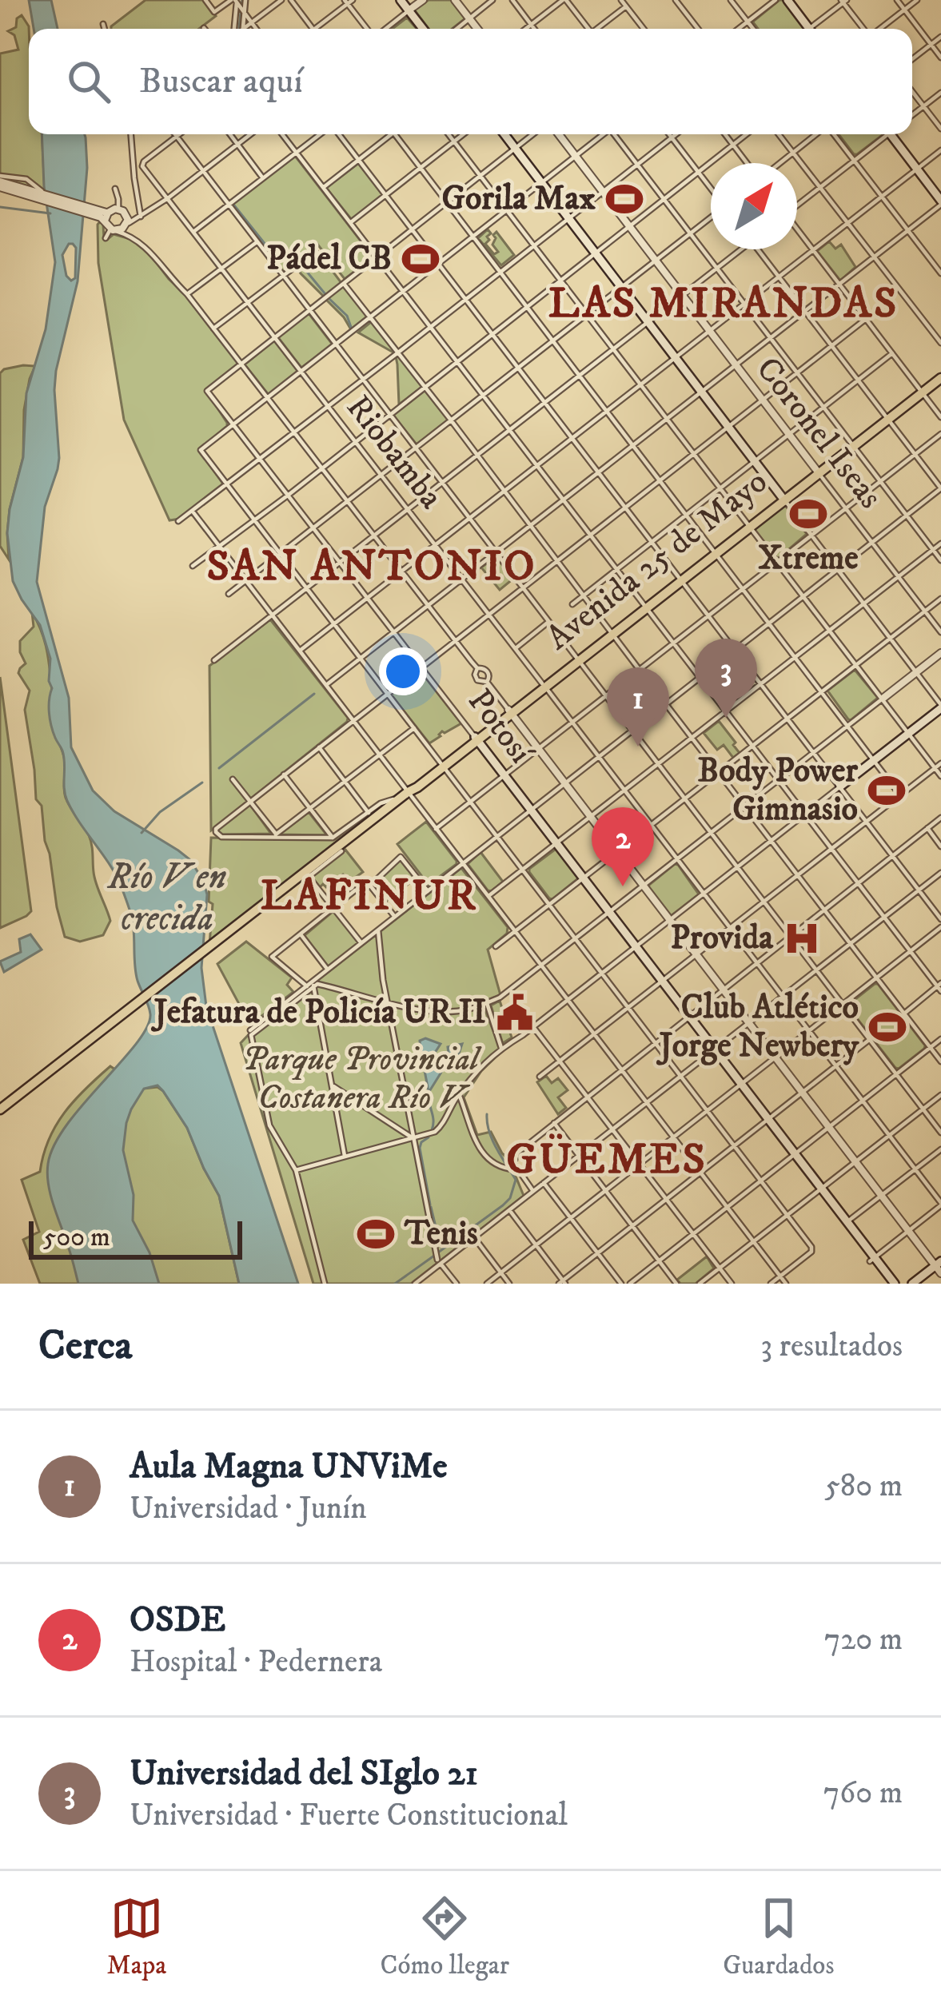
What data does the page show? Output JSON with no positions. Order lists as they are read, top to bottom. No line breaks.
{"streets":{"main road":["Avenida 25 de Mayo","Potosí"],"street":["Coronel Iseas","Riobamba"]},"crossings":[["Coronel Iseas","Avenida 25 de Mayo"],["Riobamba","Avenida 25 de Mayo"],["Avenida 25 de Mayo","Potosí"]],"districts":["LAS MIRANDAS","SAN ANTONIO","LAFINUR","GÜEMES"],"water":["Río V en crecida"],"parks":["Parque Provincial Costanera Río V"],"places":{"sports":["Gorila Max","Pádel CB","Xtreme","Body Power Gimnasio","Club Atlético Jorge Newbery","Tenis"],"hospital":["Provida"],"public building":["Jefatura de Policía UR II"]},"scale_bar":"500 m","north":"top right","page":{"search":"Buscar aquí","pins":["3","1","2"],"scale":"500 m","heading":["Cerca","3 resultados"],"list":[{"mark":"1","name":"Aula Magna UNViMe","note":"Universidad · Junín","value":"580 m"},{"mark":"2","name":"OSDE","note":"Hospital · Pedernera","value":"720 m"},{"mark":"3","name":"Universidad del SIglo 21","note":"Universidad · Fuerte Constitucional","value":"760 m"}],"nav":["Mapa","Cómo llegar","Guardados"]}}
